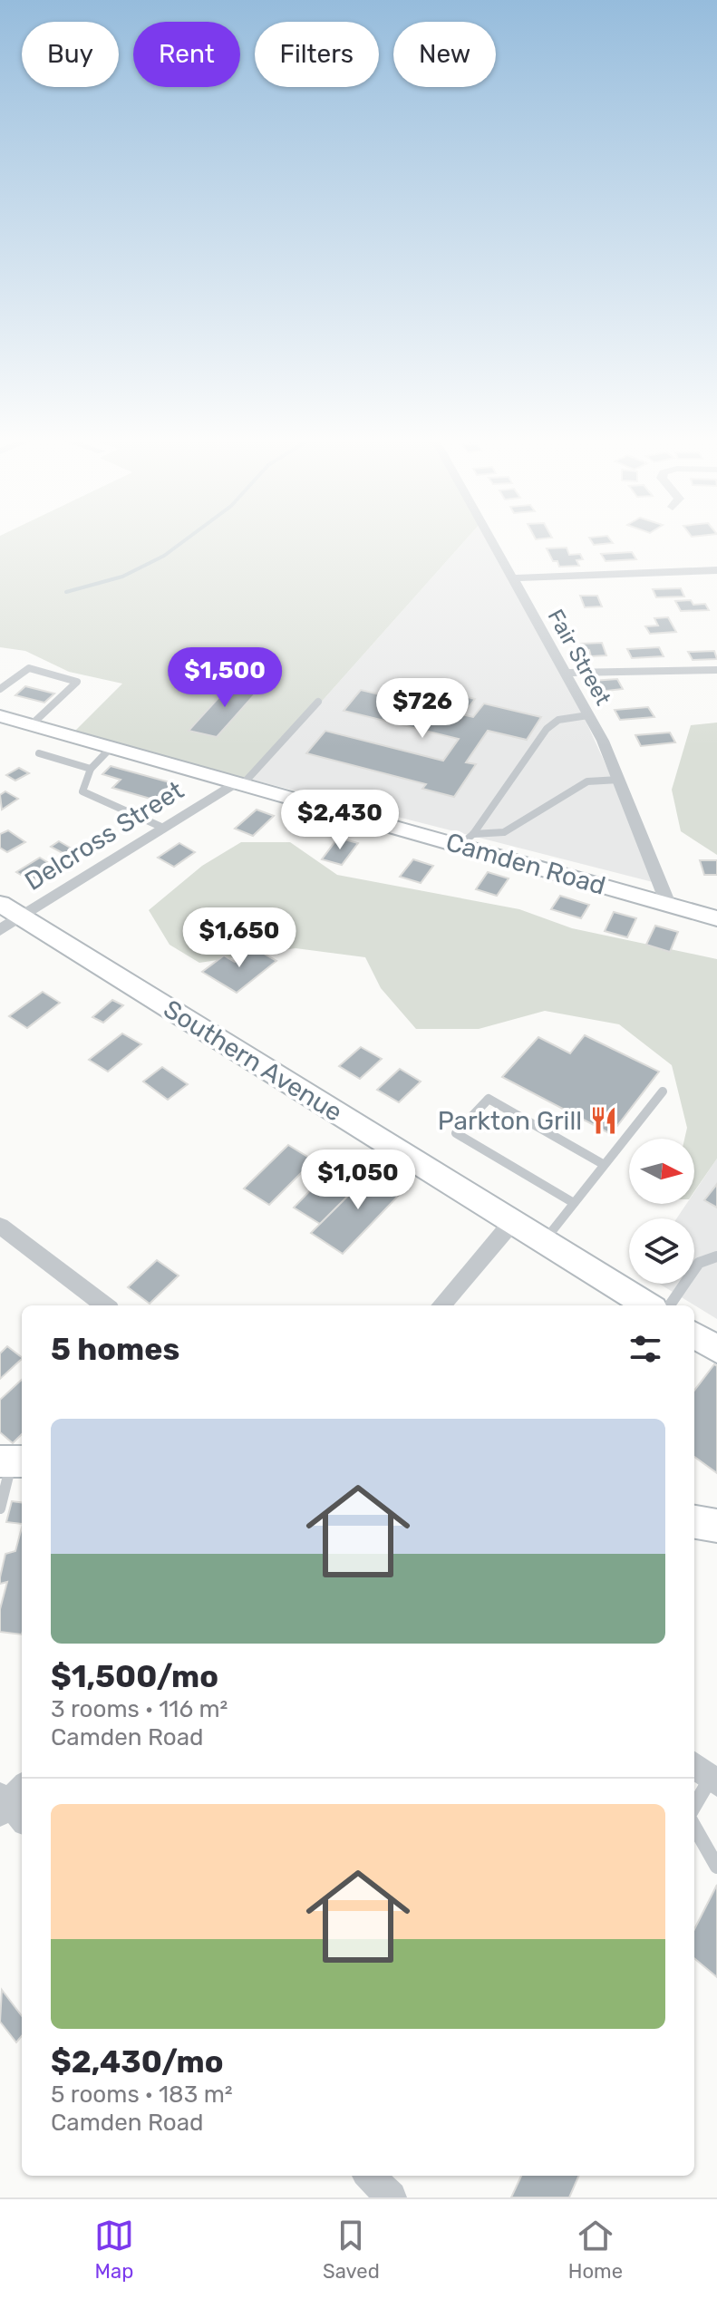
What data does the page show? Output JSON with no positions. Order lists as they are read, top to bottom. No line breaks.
{"streets":{"street":["Fair Street","Delcross Street","Camden Road","Southern Avenue"]},"crossings":[["Fair Street","Camden Road"],["Delcross Street","Camden Road"],["Delcross Street","Southern Avenue"]],"places":{"restaurant":["Parkton Grill"]},"north":"right","page":{"chip":["Buy","Rent","Filters","New"],"price":["$1,500","$726","$2,430","$1,650","$1,050"],"heading":"5 homes","list":[{"name":"$1,500/mo","note":"3 rooms · 116 m² · Camden Road"},{"name":"$2,430/mo","note":"5 rooms · 183 m² · Camden Road"}],"tabs":["Map","Saved","Home"]}}
